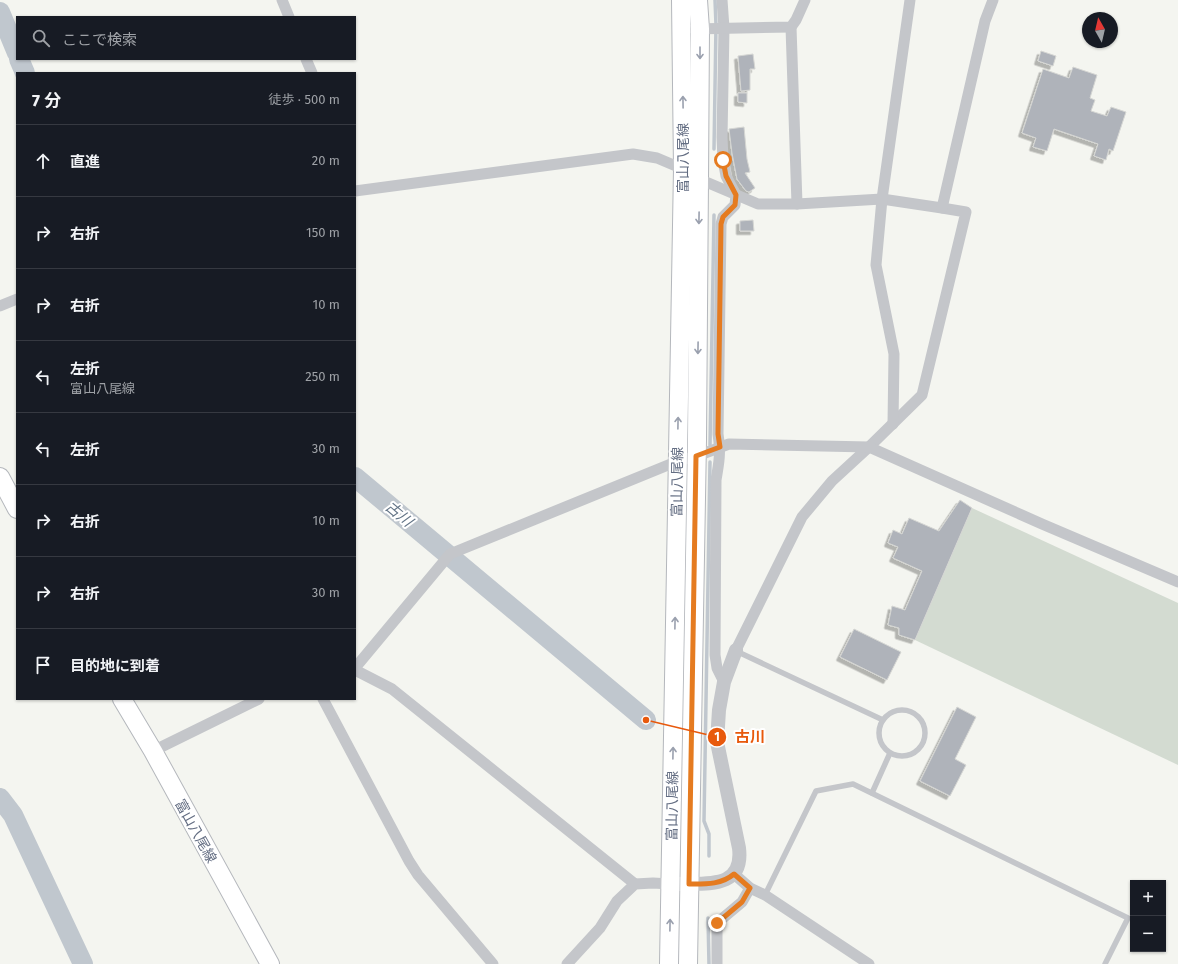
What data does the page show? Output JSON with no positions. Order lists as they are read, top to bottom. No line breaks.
{"streets":{"main road":["富山八尾線"]},"water":["古川"],"places":["古川"],"north":"top","page":{"search":"ここで検索","heading":["7 分","徒歩 · 500 m"],"list":[["直進","20 m"],["右折","150 m"],["右折","10 m"],["左折","富山八尾線","250 m"],["左折","30 m"],["右折","10 m"],["右折","30 m"],"目的地に到着"],"map_buttons":["+","−"]}}
